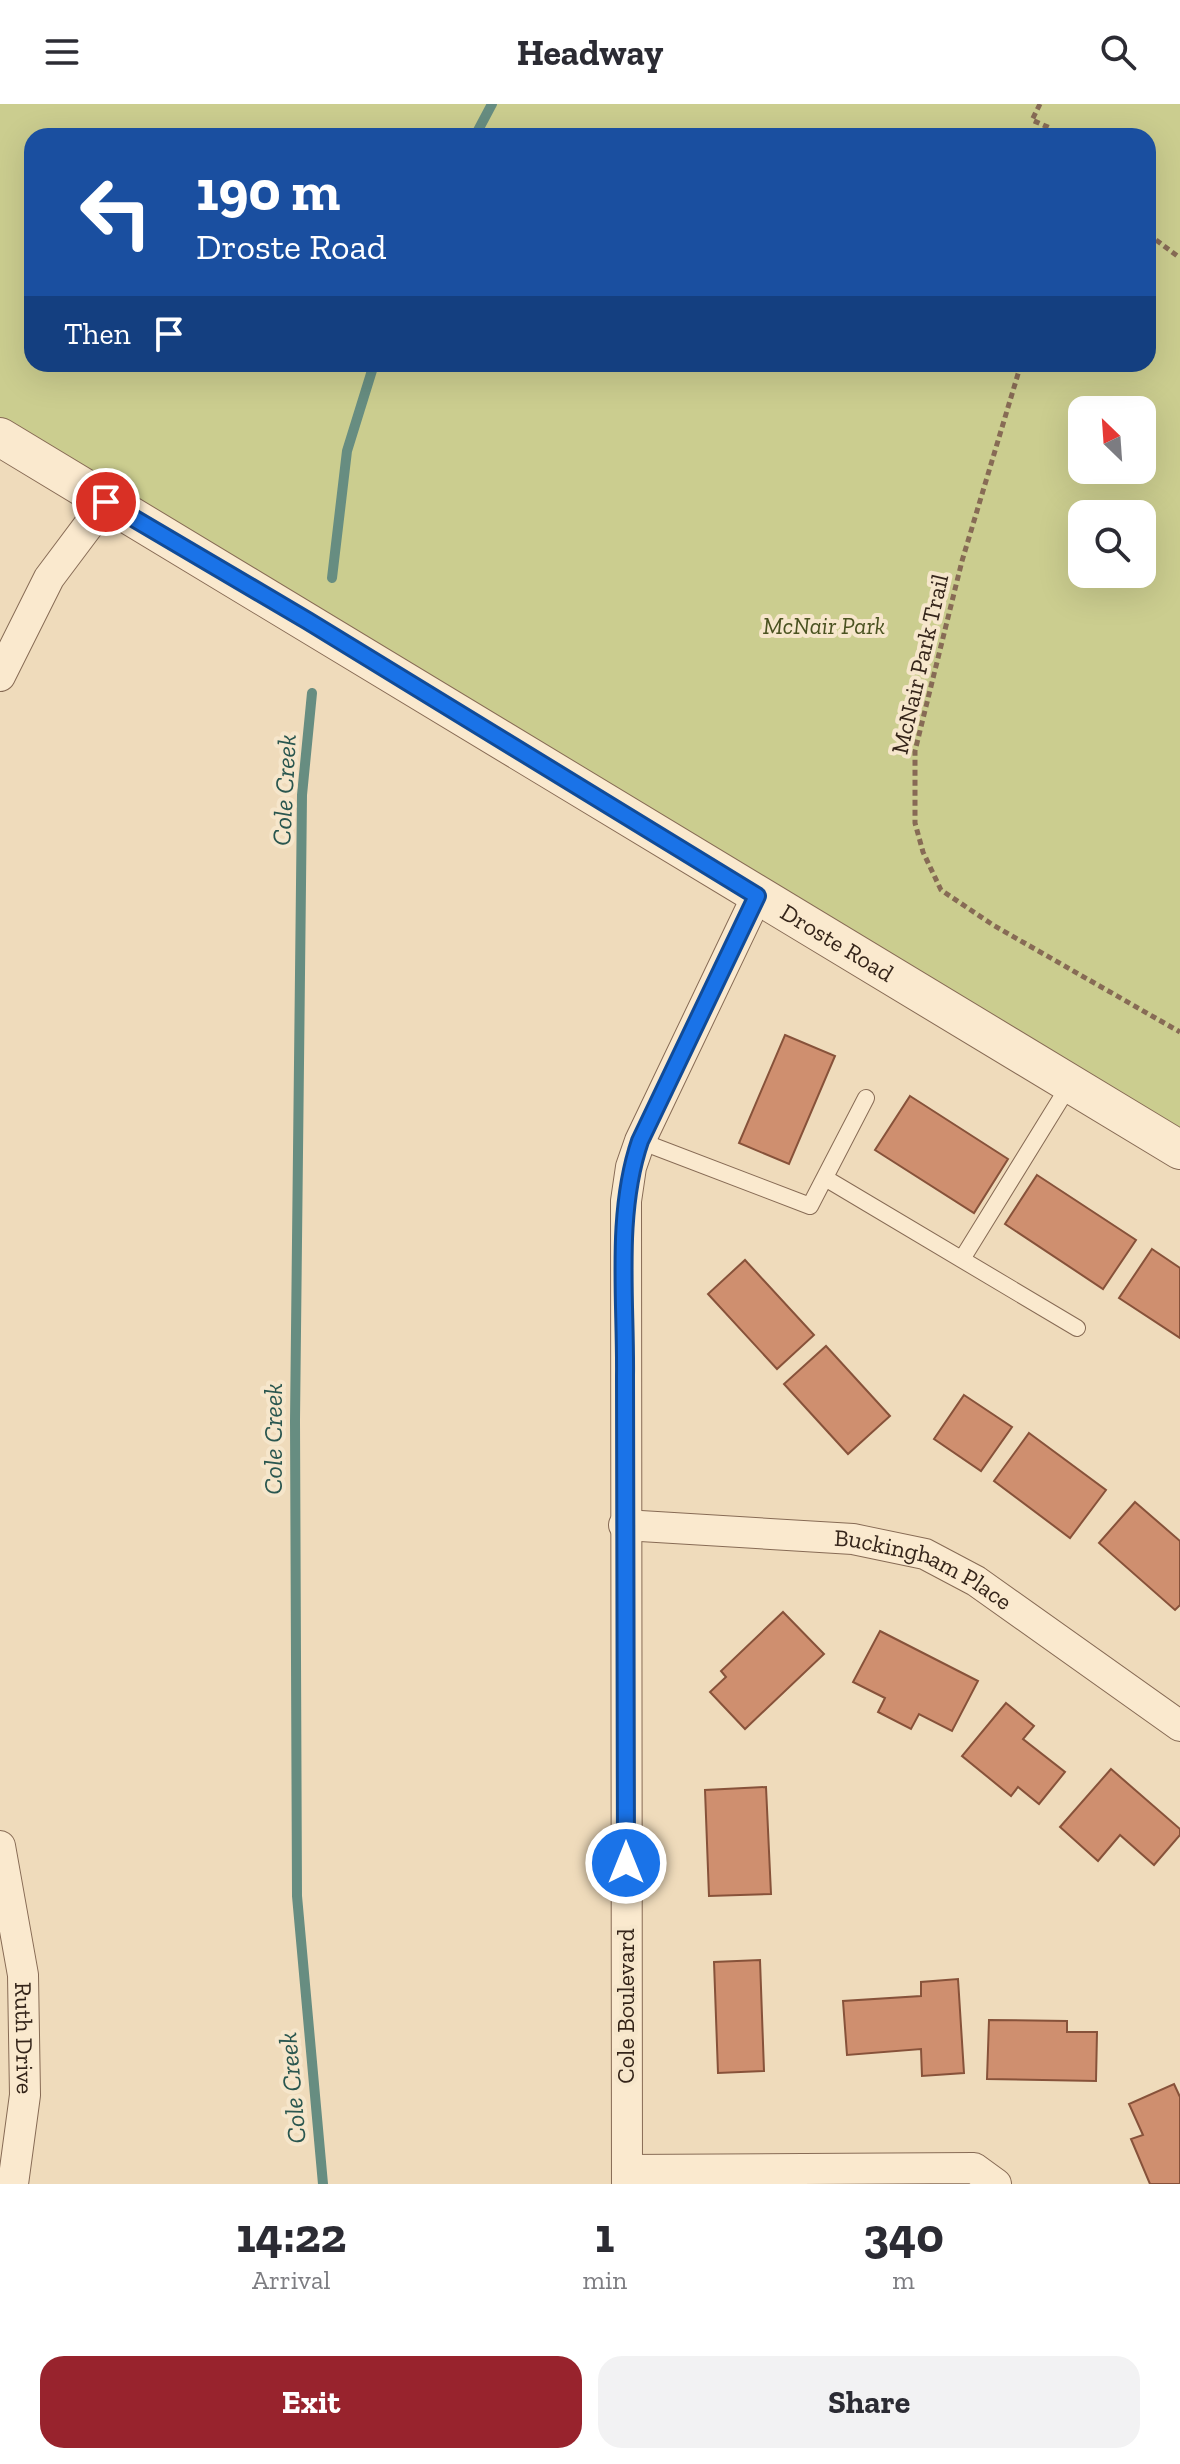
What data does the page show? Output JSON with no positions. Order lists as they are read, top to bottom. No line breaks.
{"streets":{"street":["Droste Road","Buckingham Place","Cole Boulevard","Ruth Drive"],"path":["McNair Park Trail"]},"crossings":[["Droste Road","Cole Boulevard"],["Buckingham Place","Cole Boulevard"]],"water":["Cole Creek"],"parks":["McNair Park"],"north":"top left","page":{"header":"Headway","turn":["190 m","Droste Road"],"then":"Then","eta":["14:22","Arrival","1","min","340","m"],"buttons":["Exit","Share"]}}
